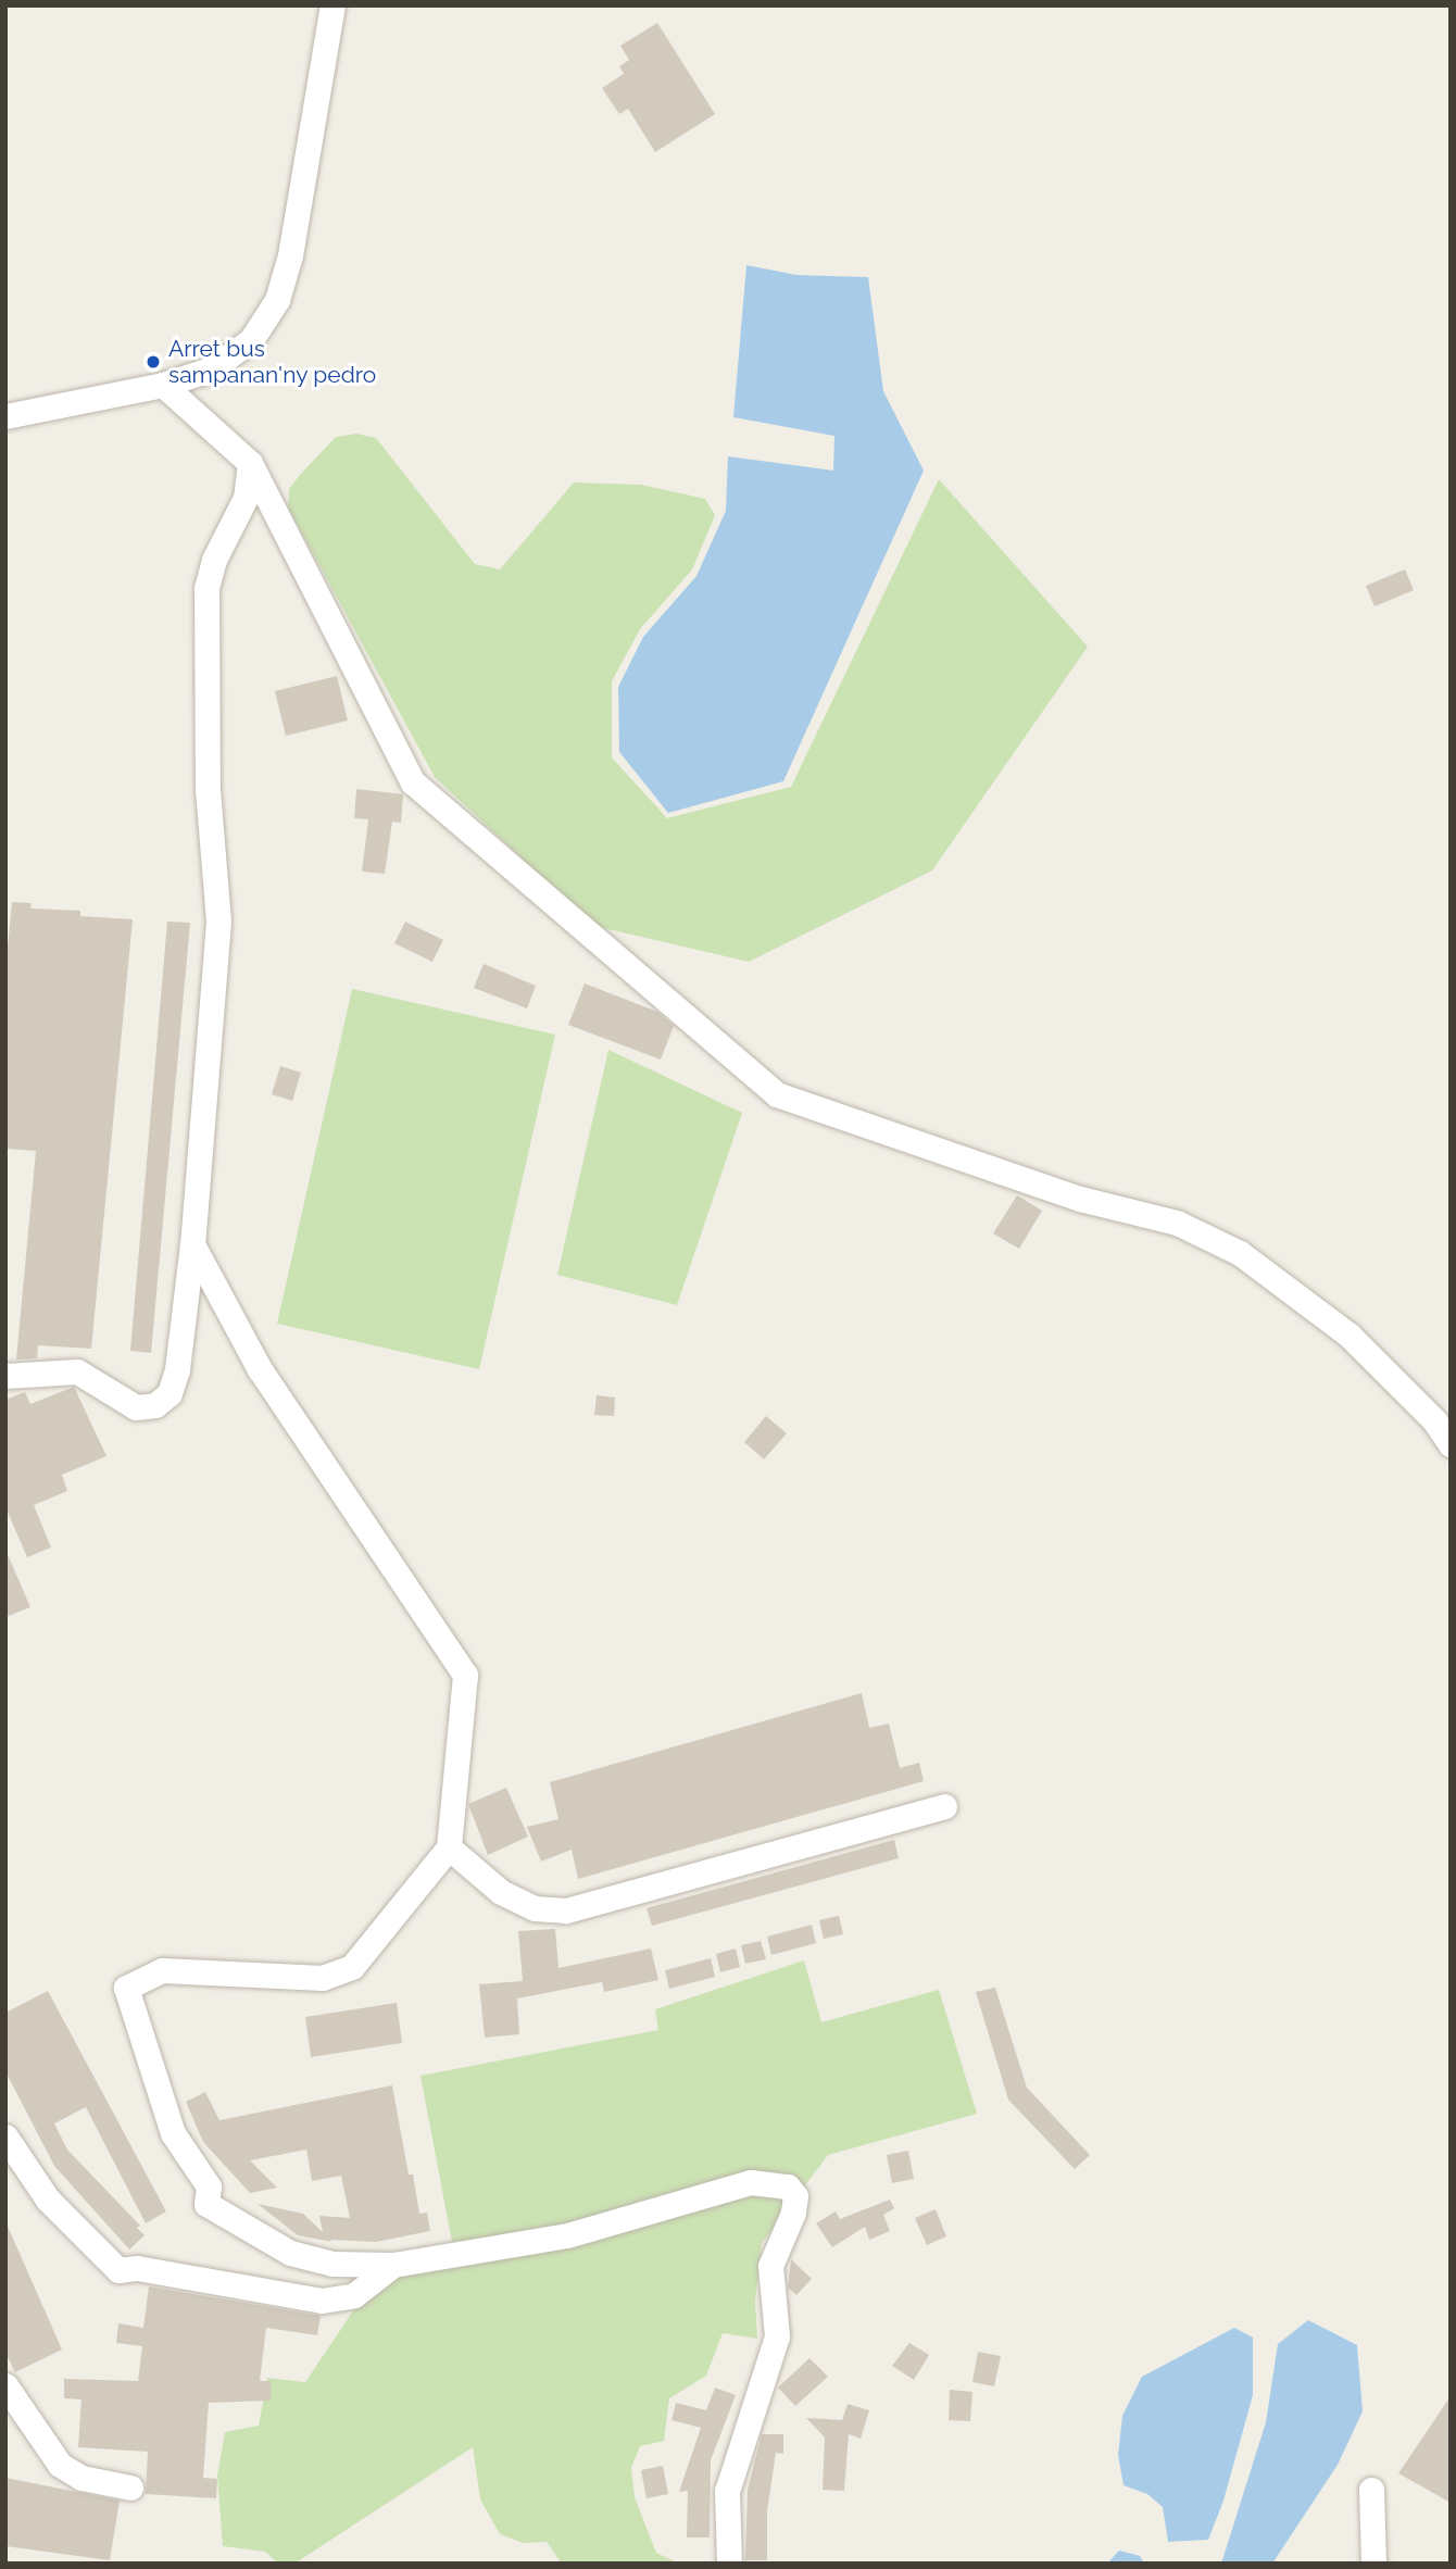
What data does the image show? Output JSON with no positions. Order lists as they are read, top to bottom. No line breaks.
{"places":["Arret bus sampanan'ny pedro"]}
